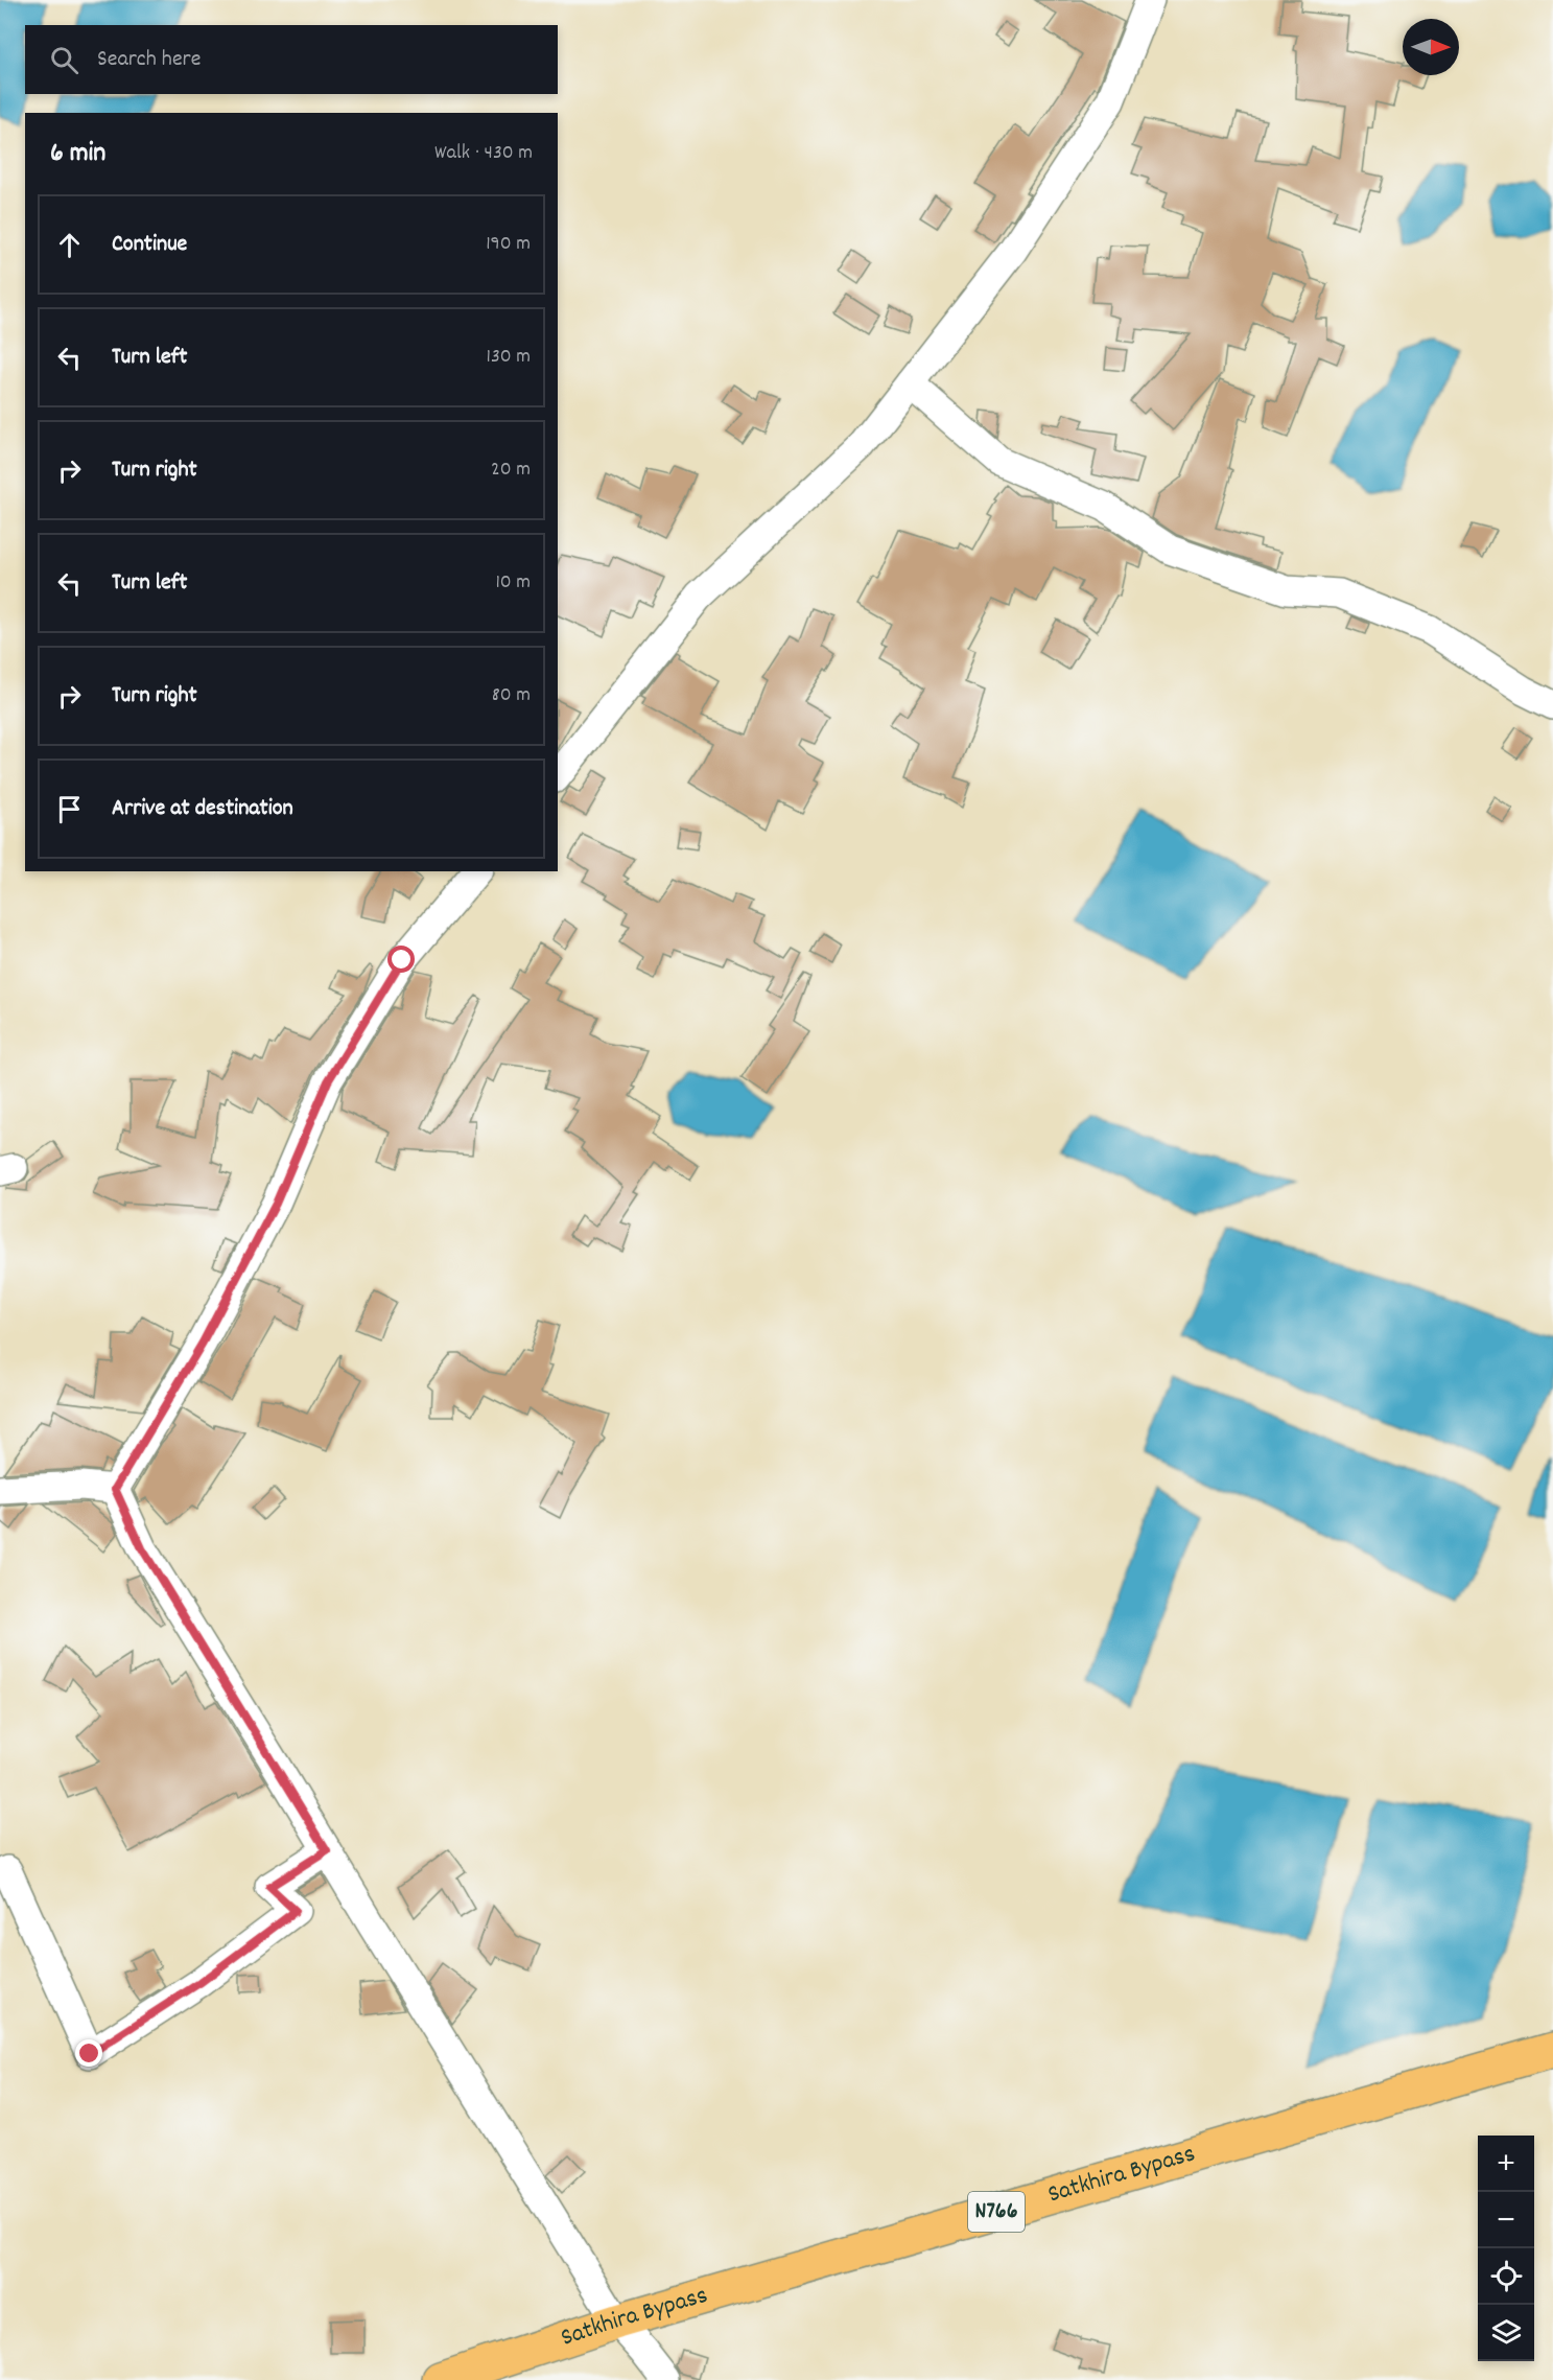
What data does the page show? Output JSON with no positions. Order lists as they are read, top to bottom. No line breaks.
{"streets":{"highway":["Satkhira Bypass","N766"]},"north":"right","page":{"search":"Search here","heading":["6 min","Walk · 430 m"],"list":[["Continue","190 m"],["Turn left","130 m"],["Turn right","20 m"],["Turn left","10 m"],["Turn right","80 m"],"Arrive at destination"],"map_buttons":["+","−"]}}
